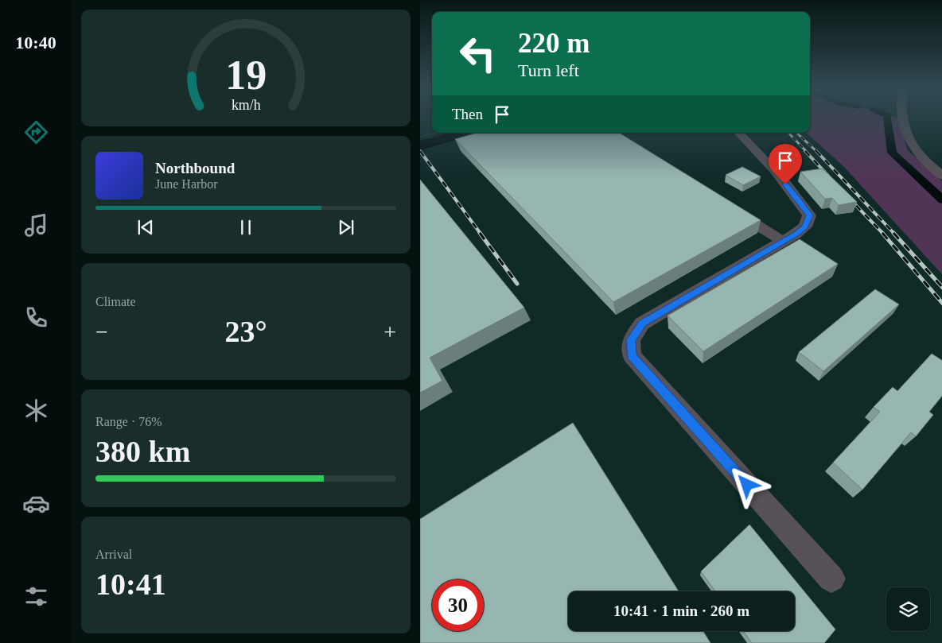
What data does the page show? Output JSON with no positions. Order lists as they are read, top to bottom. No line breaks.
{"page":{"tabs":"10:40","turn":["220 m","Turn left"],"then":"Then","song":["Northbound","June Harbor"],"tile":["Climate",["Range · 76%","380 km"],["Arrival","10:41"]],"heat":["−","23°","+"],"limit":"30","trip":"10:41 · 1 min · 260 m","gauge":["19","km/h"]}}
